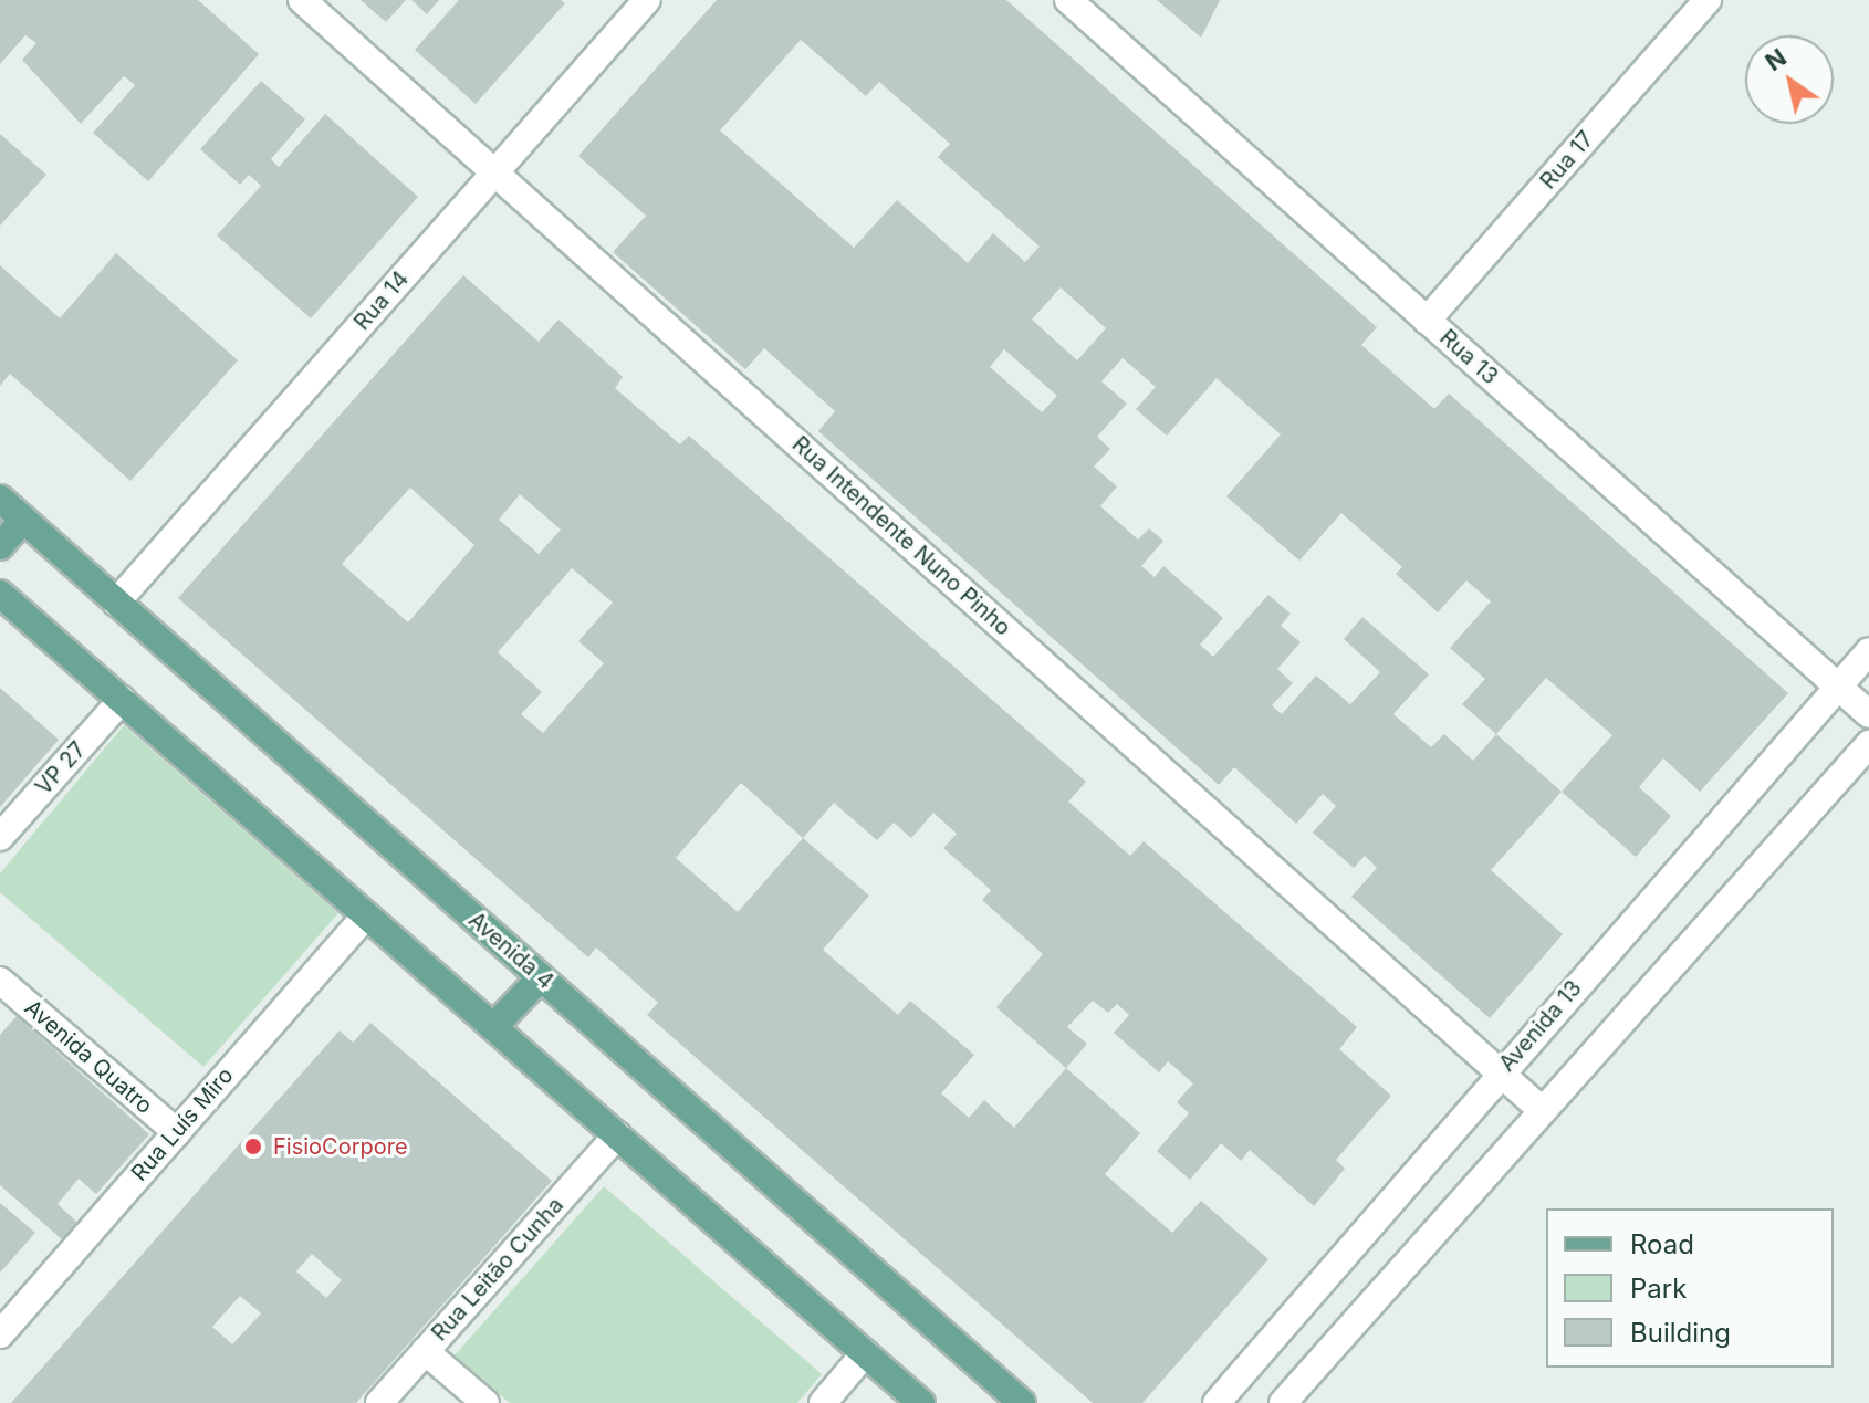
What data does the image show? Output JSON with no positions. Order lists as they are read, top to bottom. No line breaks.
{"streets":{"main road":["Avenida 4"],"street":["Rua 17","Rua 14","Rua 13","Rua Intendente Nuno Pinho","VP 27","Avenida 13","Avenida Quatro","Rua Luís Miro","Rua Leitão Cunha"]},"crossings":[["Rua 17","Rua 13"],["Rua 14","Rua Intendente Nuno Pinho"],["Rua 14","Avenida 4"],["Rua 13","Avenida 13"],["Rua Intendente Nuno Pinho","Avenida 13"],["Avenida Quatro","Rua Luís Miro"]],"places":["FisioCorpore"],"legend":["Road","Park","Building"],"north":"top left"}
